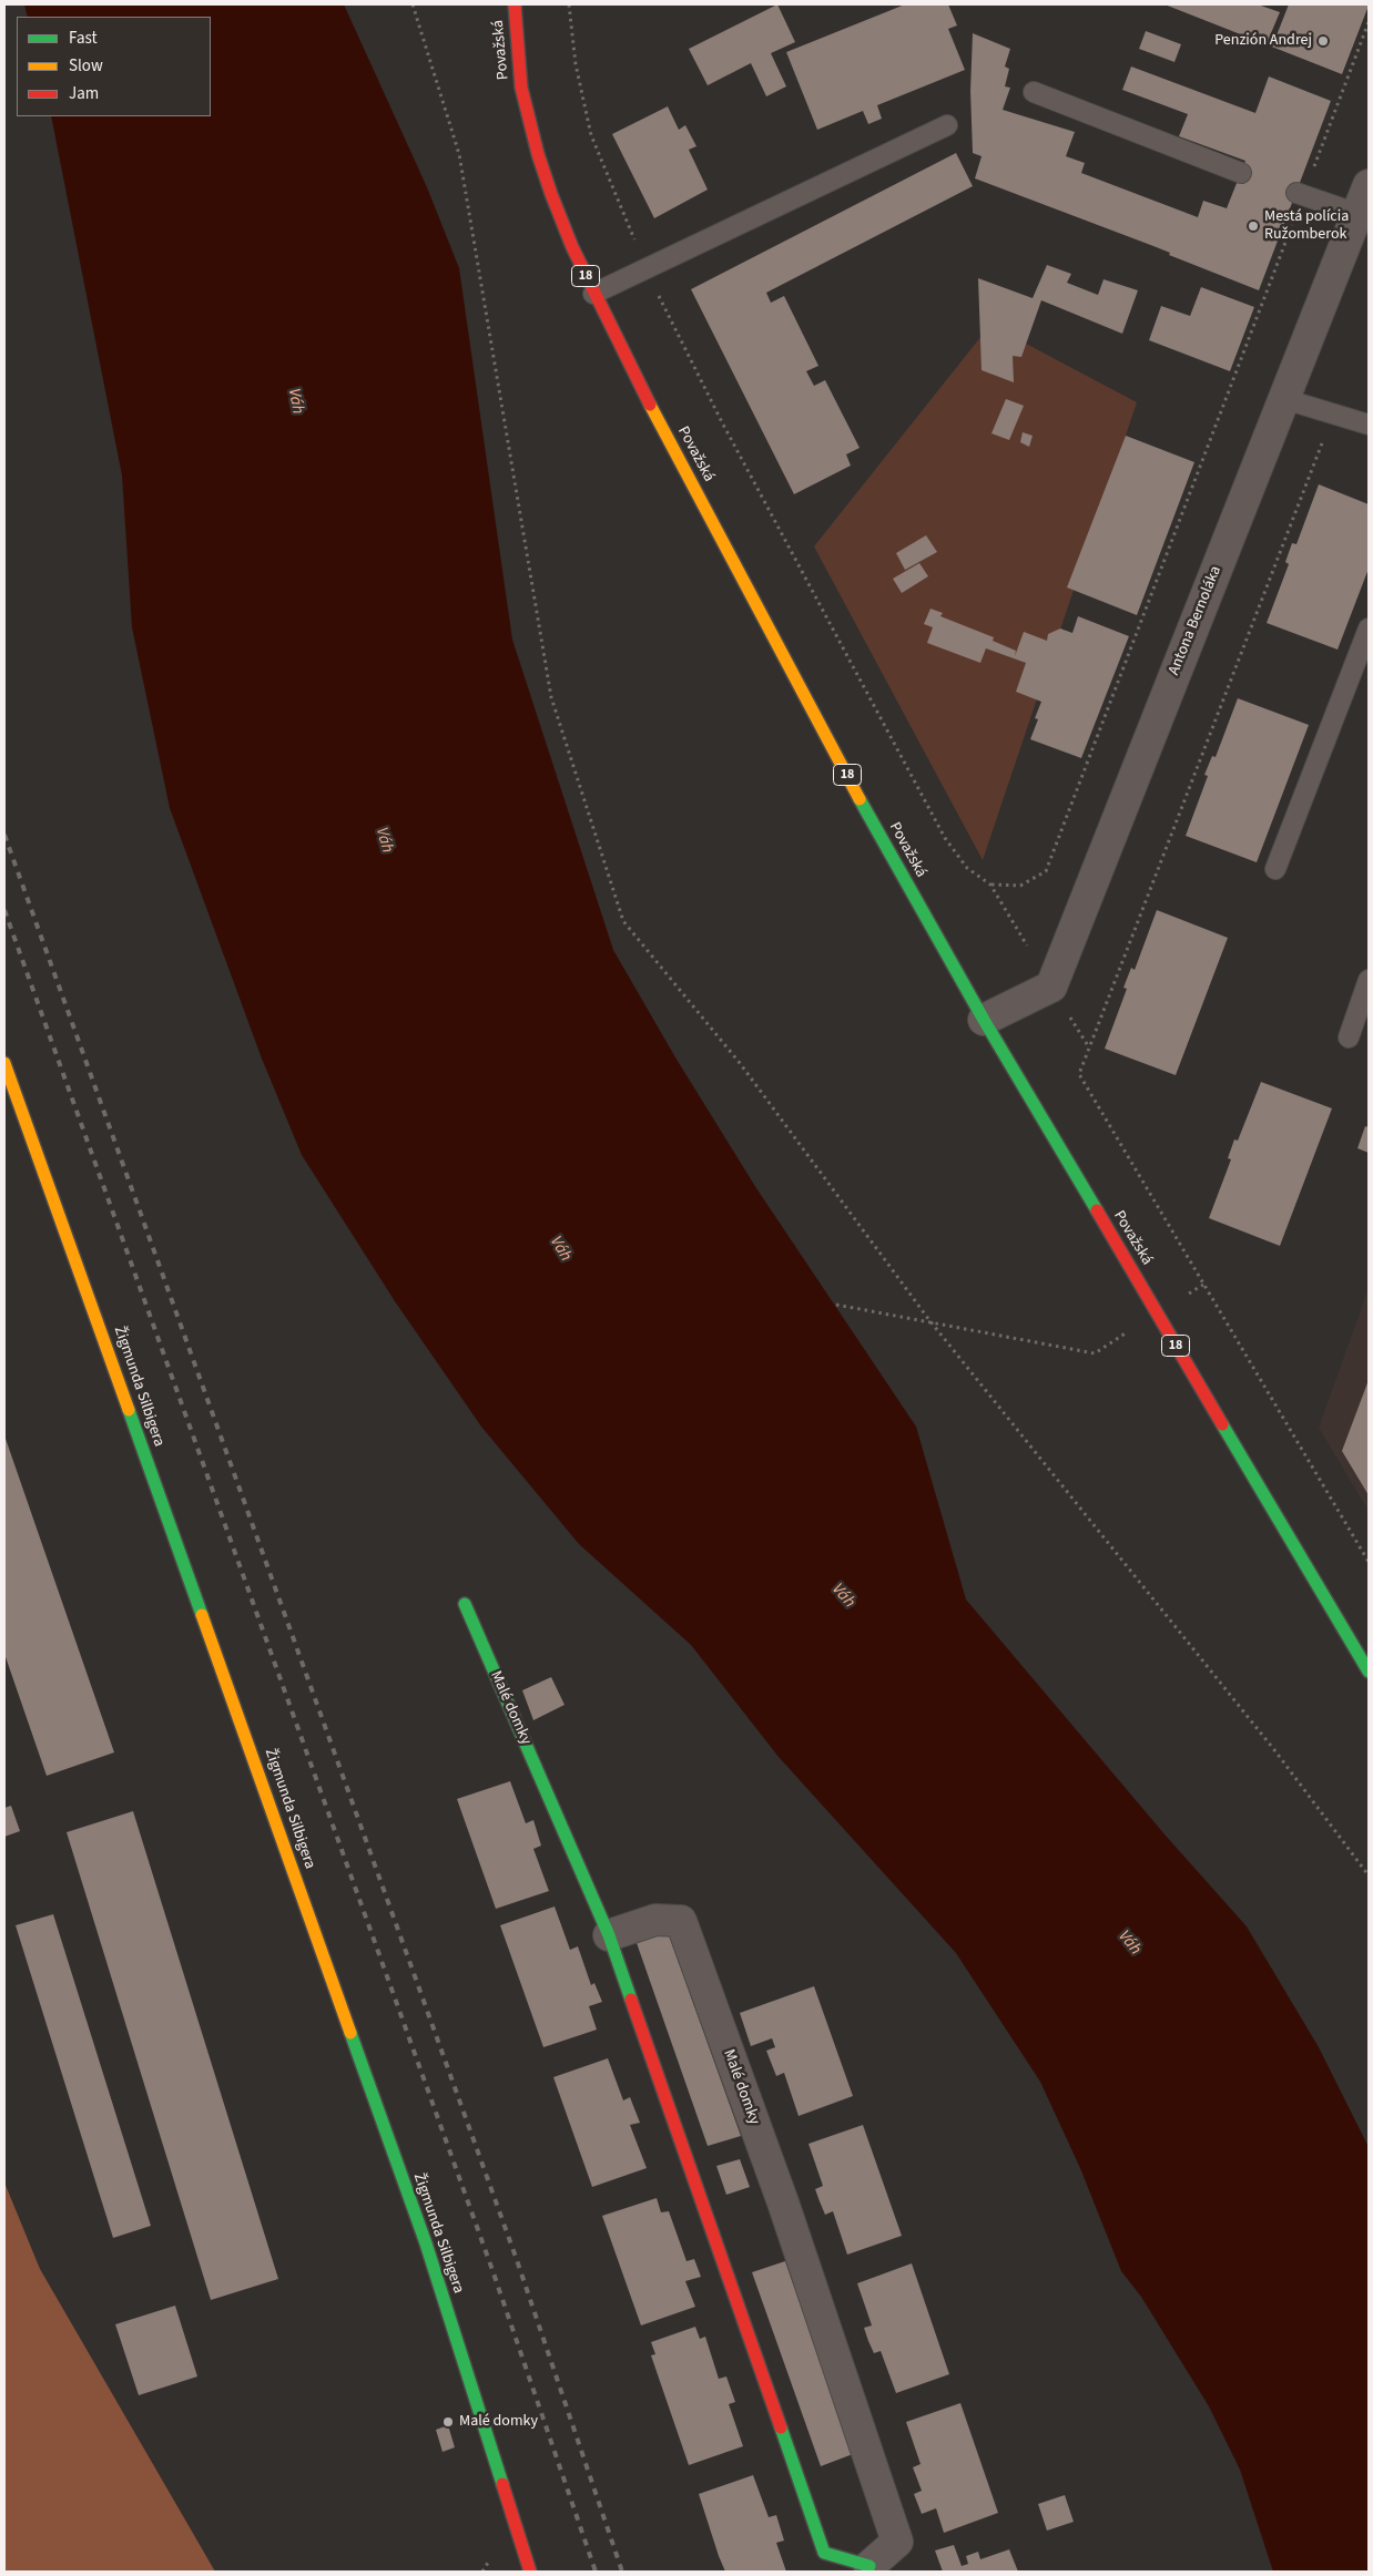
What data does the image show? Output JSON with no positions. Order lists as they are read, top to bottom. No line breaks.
{"streets":{"street":["Považská","18","Antona Bernoláka","Žigmunda Silbigera","Malé domky"]},"water":["Váh"],"places":["Penzión Andrej","Mestá polícia Ružomberok","Malé domky"],"legend":["Fast","Slow","Jam"]}
